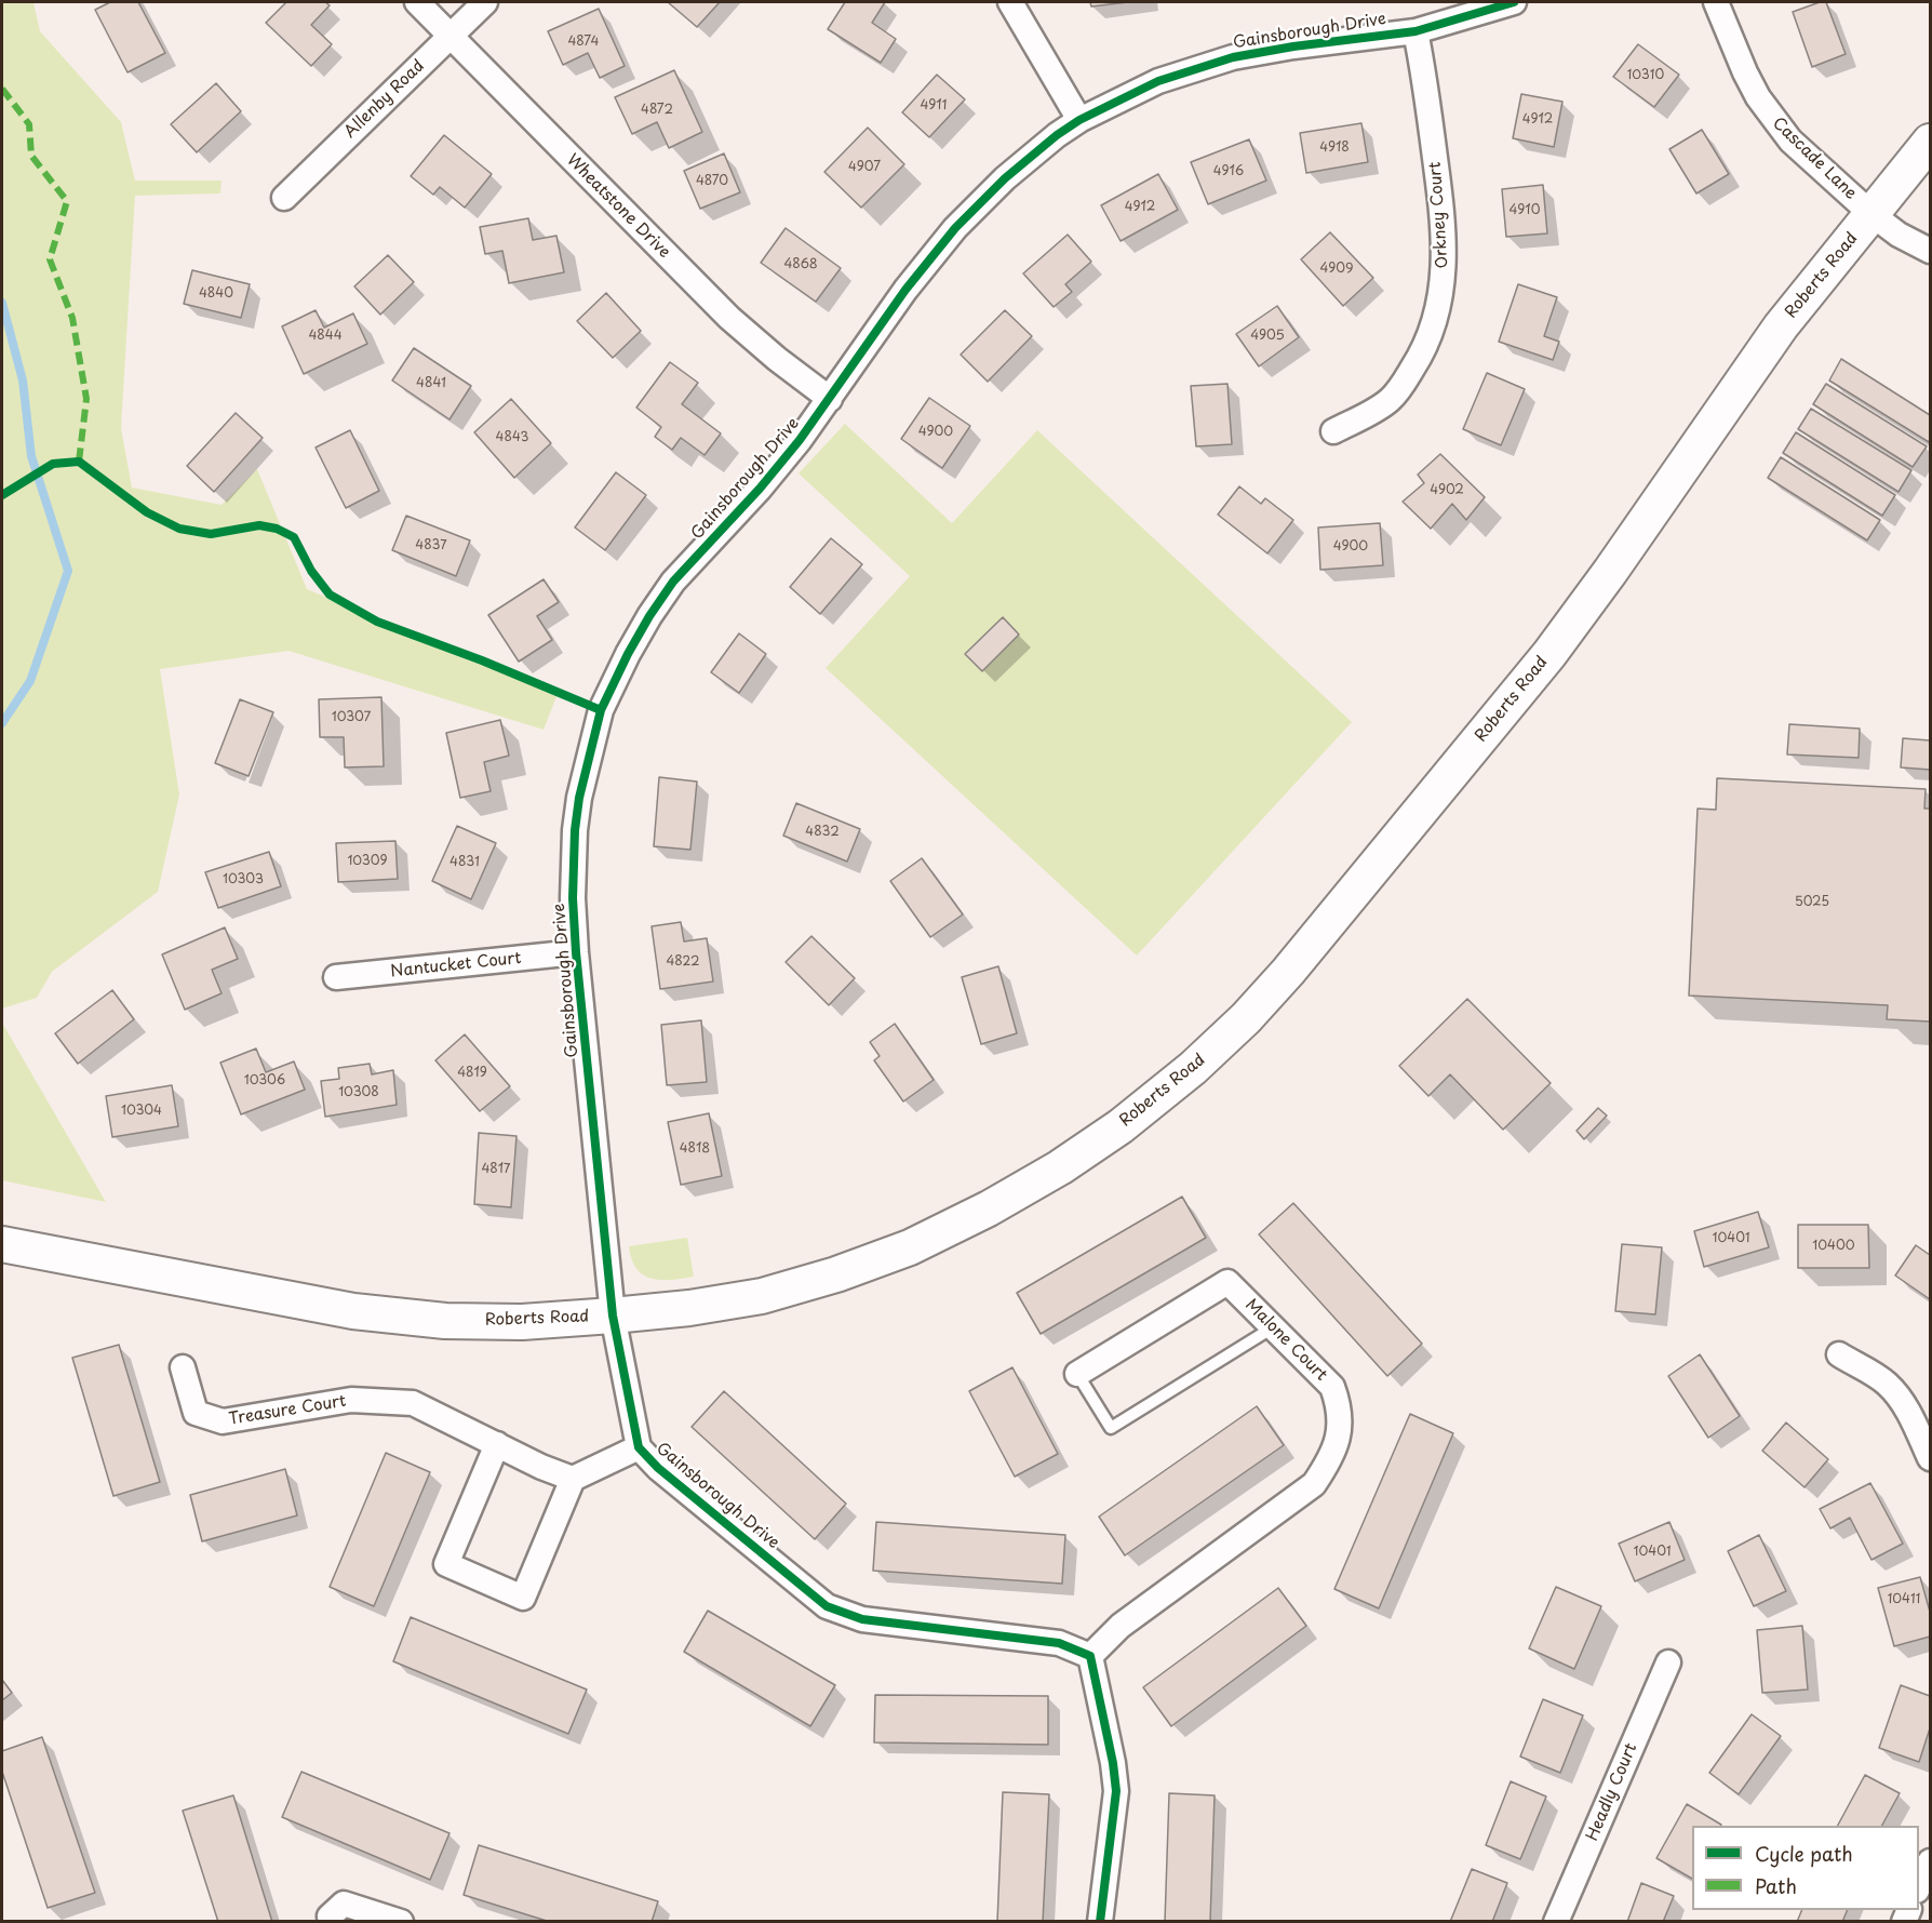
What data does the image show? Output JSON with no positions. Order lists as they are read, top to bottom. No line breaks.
{"streets":{"main road":["Roberts Road"],"street":["Gainsborough Drive","Allenby Road","Cascade Lane","Wheatstone Drive","Orkney Court","Nantucket Court","Malone Court","Treasure Court","Headly Court"]},"crossings":[["Gainsborough Drive","Wheatstone Drive"],["Gainsborough Drive","Orkney Court"],["Gainsborough Drive","Roberts Road"],["Gainsborough Drive","Nantucket Court"],["Gainsborough Drive","Malone Court"],["Allenby Road","Wheatstone Drive"],["Cascade Lane","Roberts Road"]],"house_numbers":["4874","10310","4911","4872","4912","4918","4907","4916","4870","4912","4910","4868","4909","4840","4844","4905","4841","4900","4843","4902","4837","4900","10307","4832","10309","4831","10303","5025","4822","4819","10306","10308","10304","4818","4817","10401","10400","10401","10411"],"legend":["Cycle path","Path"]}
